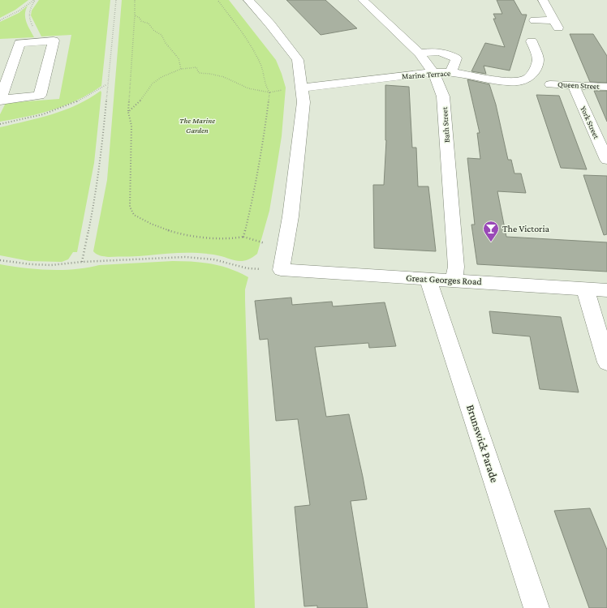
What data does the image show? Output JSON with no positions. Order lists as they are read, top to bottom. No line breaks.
{"streets":{"street":["Marine Terrace","Queen Street","York Street","Bath Street","Great Georges Road","Brunswick Parade"]},"crossings":[["Marine Terrace","Bath Street"],["Queen Street","York Street"],["Bath Street","Great Georges Road"],["Great Georges Road","Brunswick Parade"]],"parks":["The Marine Garden"],"places":{"bar":["The Victoria"]}}
